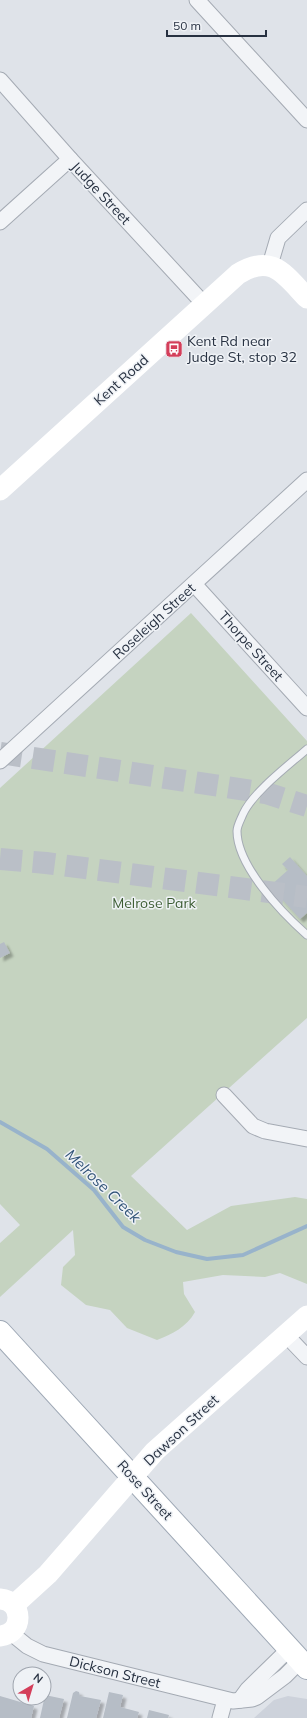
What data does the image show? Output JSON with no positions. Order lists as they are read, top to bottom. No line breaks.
{"streets":{"main road":["Rose Street"],"street":["Judge Street","Kent Road","Roseleigh Street","Thorpe Street","Dawson Street","Dickson Street"]},"crossings":[["Judge Street","Kent Road"],["Roseleigh Street","Thorpe Street"],["Dawson Street","Rose Street"]],"water":["Melrose Creek"],"parks":["Melrose Park"],"places":{"bus stop":["Kent Rd near Judge St, stop 32"]},"scale_bar":"50 m","north":"top right"}
